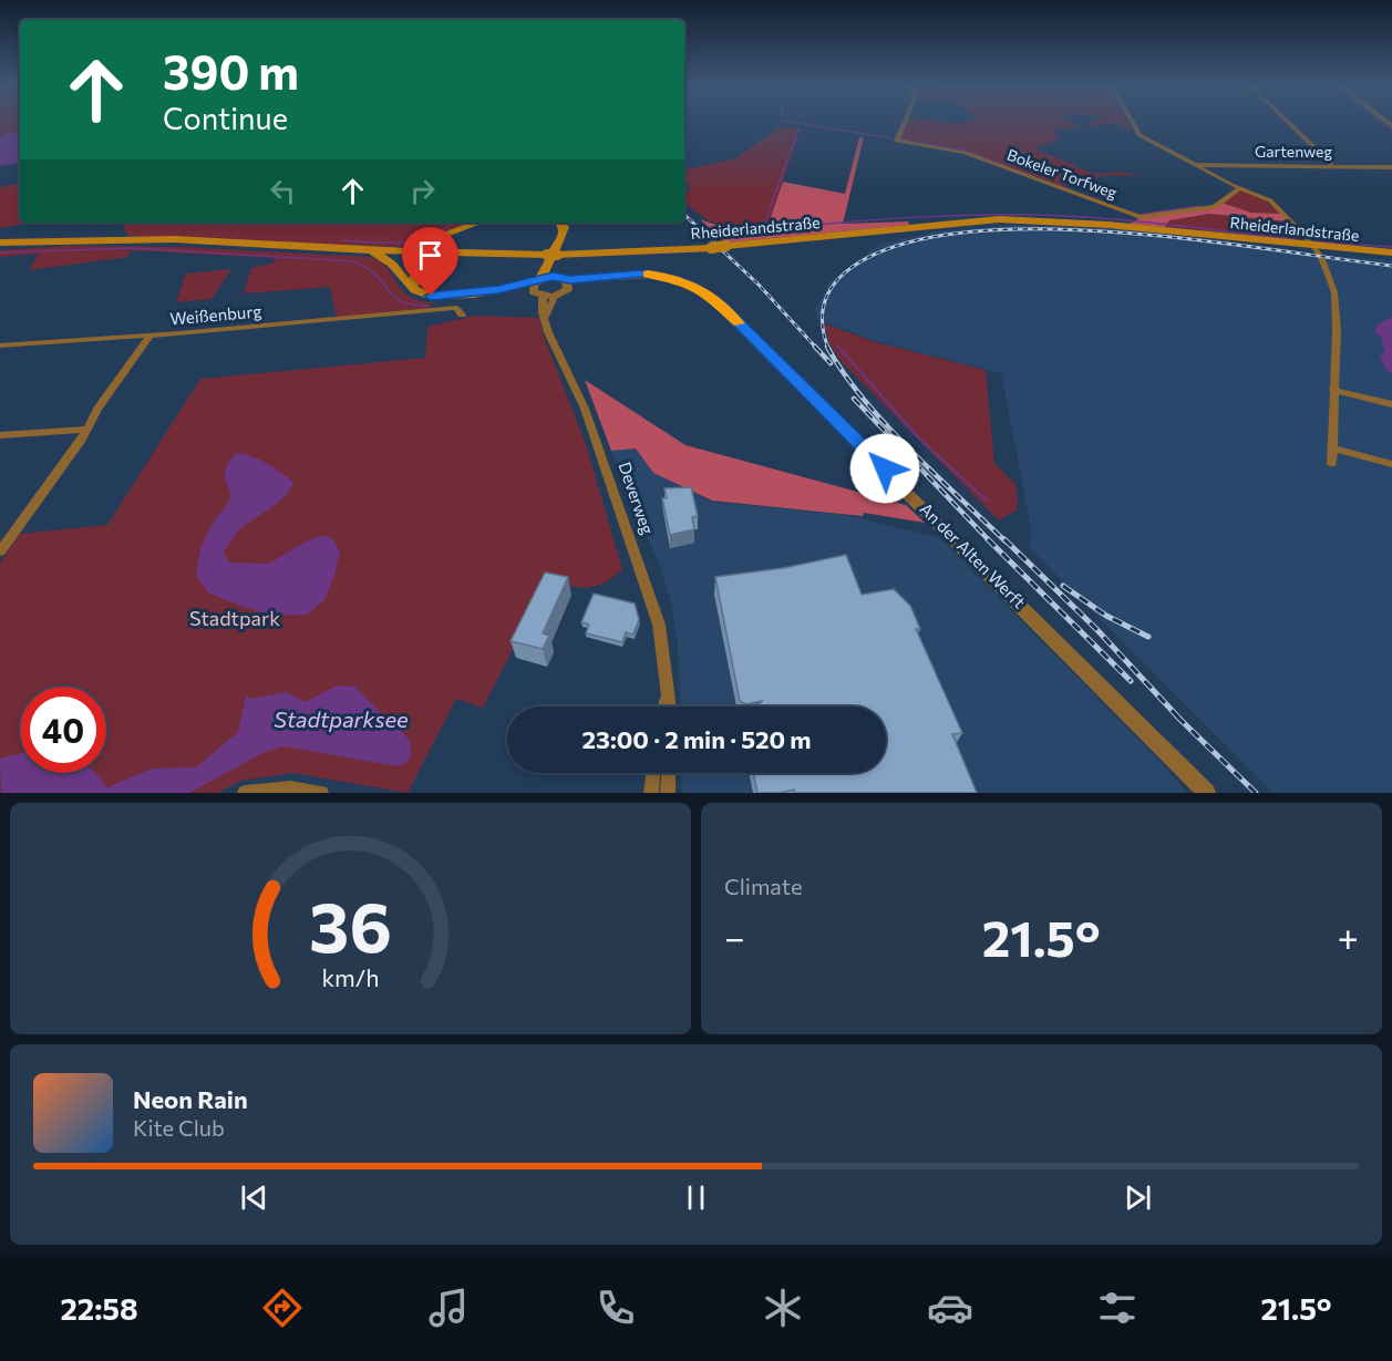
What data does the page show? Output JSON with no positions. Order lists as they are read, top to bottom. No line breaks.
{"streets":{"main road":["Rheiderlandstraße"],"street":["Gartenweg","Bokeler Torfweg","Weißenburg","Deverweg","An der Alten Werft"]},"water":["Stadtparksee"],"parks":["Stadtpark"],"page":{"turn":["390 m","Continue"],"limit":"40","trip":"23:00 · 2 min · 520 m","tile":"Climate","heat":["−","21.5°","+"],"song":["Neon Rain","Kite Club"],"tabs":["22:58","21.5°"],"gauge":["36","km/h"]}}
